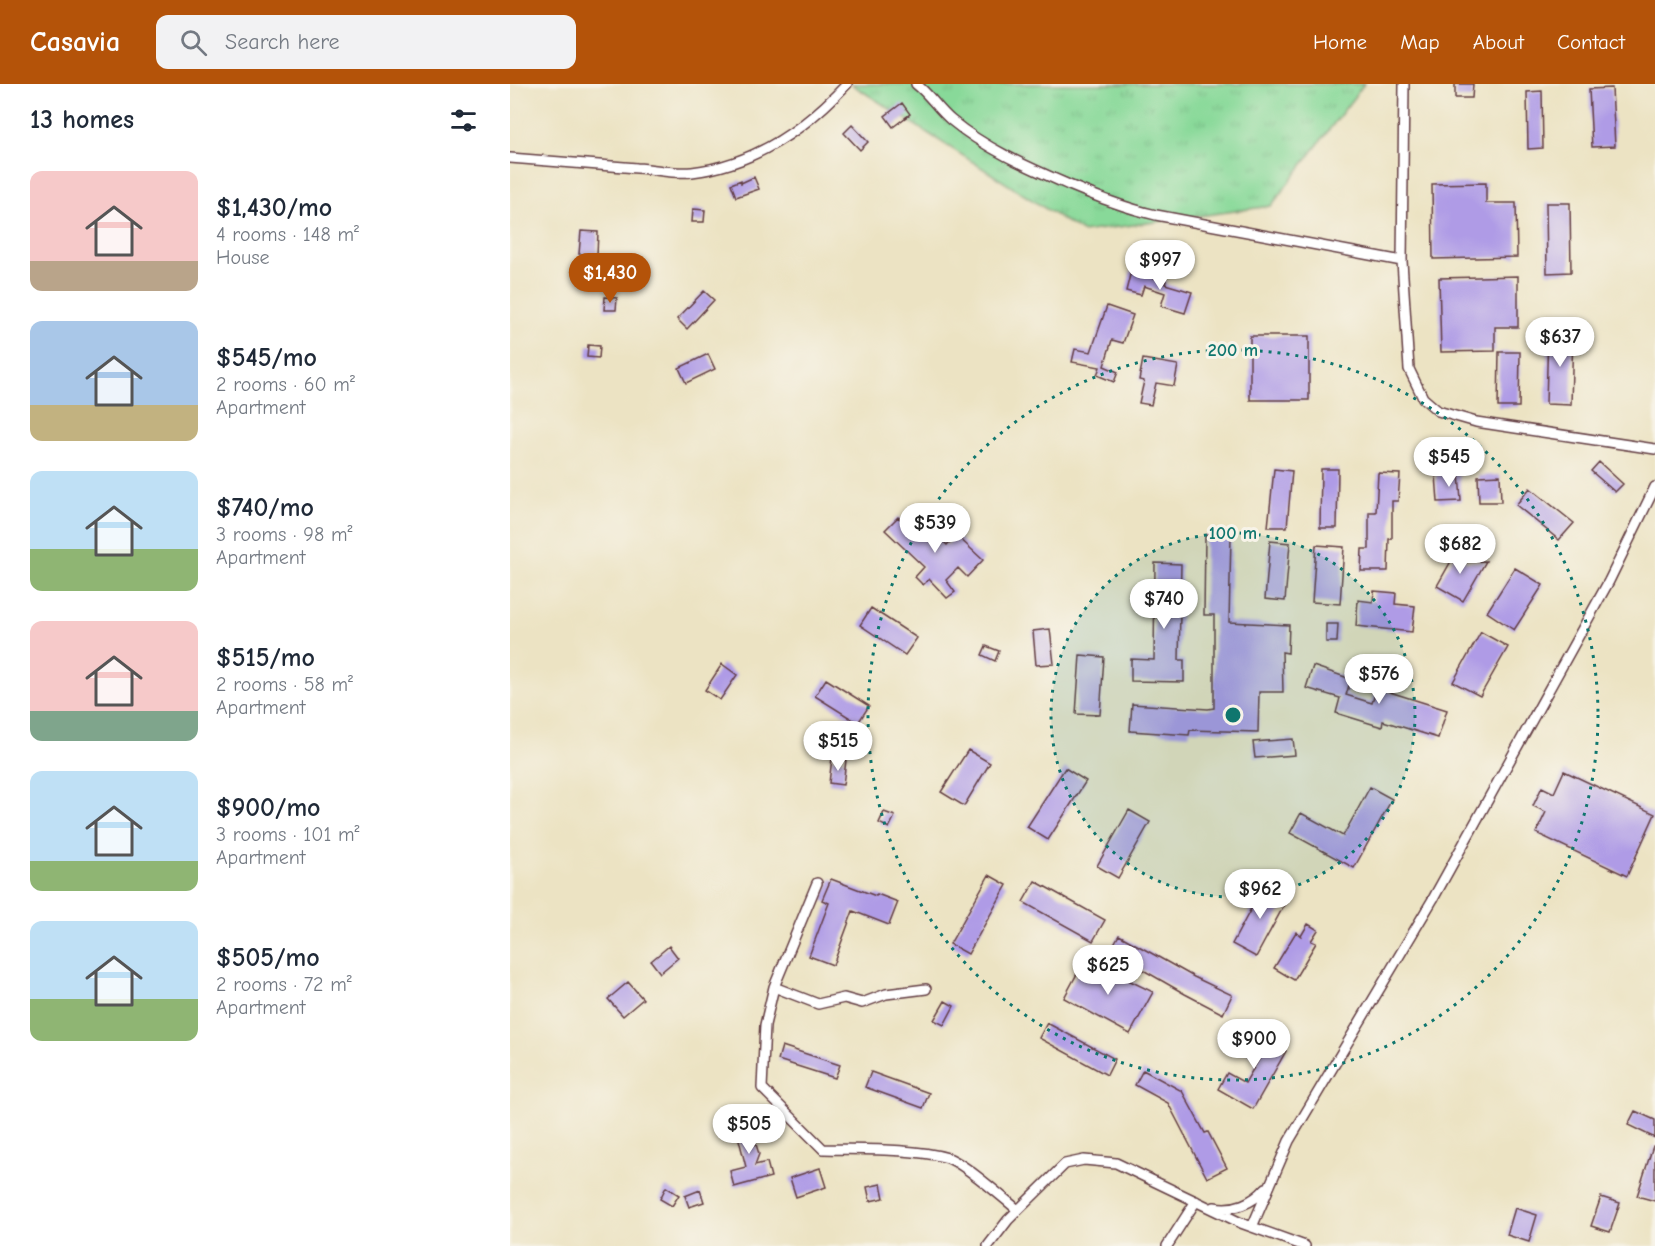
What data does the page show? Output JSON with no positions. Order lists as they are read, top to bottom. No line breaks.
{"page":{"header":"Casavia","search":"Search here","nav":["Home","Map","About","Contact"],"heading":"13 homes","list":[{"name":"$1,430/mo","note":"4 rooms · 148 m² · House"},{"name":"$545/mo","note":"2 rooms · 60 m² · Apartment"},{"name":"$740/mo","note":"3 rooms · 98 m² · Apartment"},{"name":"$515/mo","note":"2 rooms · 58 m² · Apartment"},{"name":"$900/mo","note":"3 rooms · 101 m² · Apartment"},{"name":"$505/mo","note":"2 rooms · 72 m² · Apartment"}],"price":["$997","$1,430","$637","$545","$539","$682","$740","$576","$515","$962","$625","$900","$505"]},"rings":["200 m","100 m"]}
